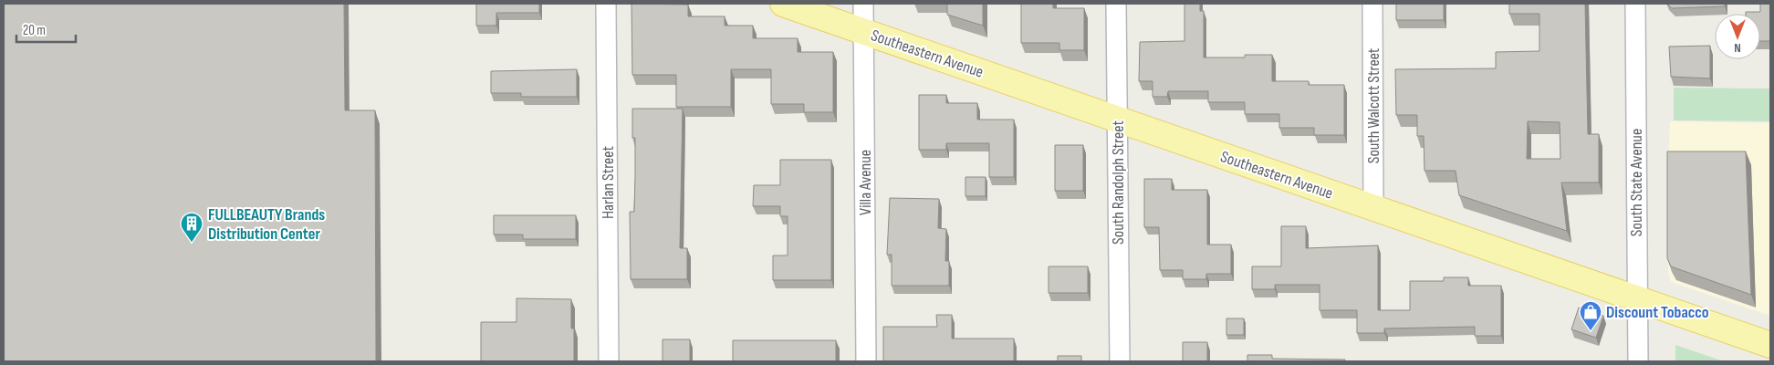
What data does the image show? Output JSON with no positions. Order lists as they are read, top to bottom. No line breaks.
{"streets":{"main road":["Southeastern Avenue"],"street":["South Walcott Street","Harlan Street","Villa Avenue","South Randolph Street","South State Avenue"]},"crossings":[["Southeastern Avenue","South Walcott Street"],["Southeastern Avenue","Villa Avenue"],["Southeastern Avenue","South Randolph Street"],["Southeastern Avenue","South State Avenue"]],"places":{"building":["FULLBEAUTY Brands Distribution Center"],"shop":["Discount Tobacco"]},"scale_bar":"20 m","north":"bottom"}
